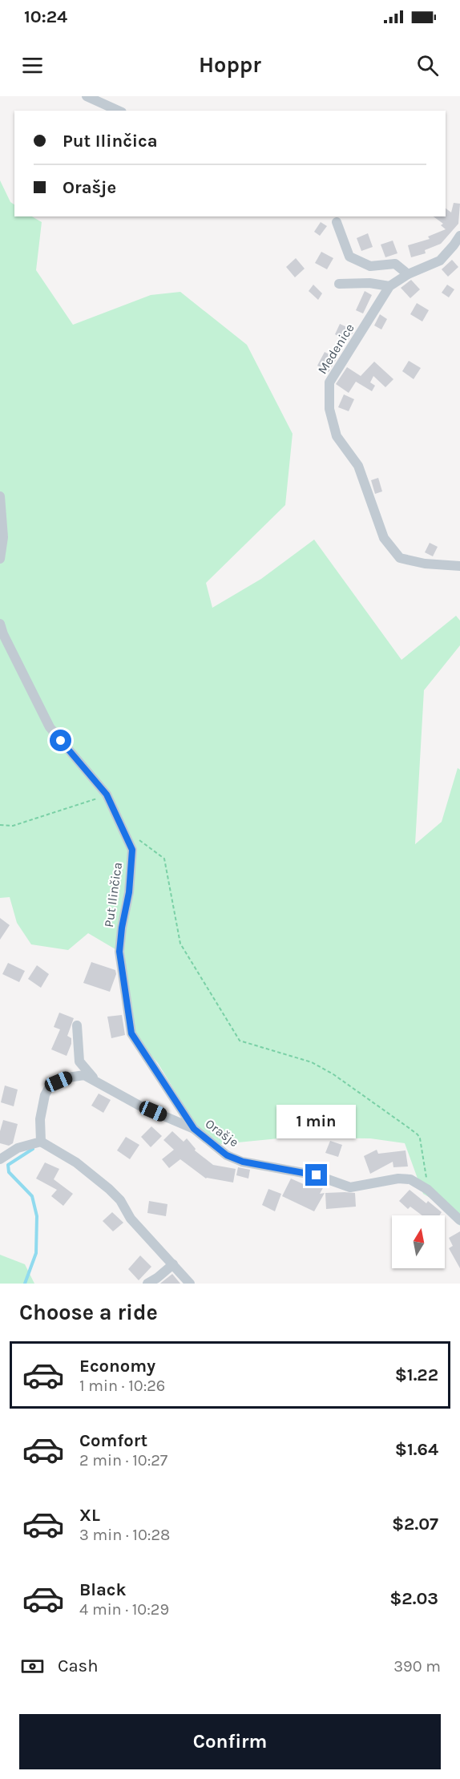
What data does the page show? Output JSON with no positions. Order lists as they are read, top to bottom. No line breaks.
{"streets":{"street":["Medenice","Put Ilinčica","Orašje"]},"crossings":[["Put Ilinčica","Orašje"]],"north":"top","page":{"status":"10:24","header":"Hoppr","banner":["Put Ilinčica","Orašje"],"bubble":"1 min","heading":"Choose a ride","list":[{"name":"Economy","note":"1 min · 10:26","value":"$1.22"},{"name":"Comfort","note":"2 min · 10:27","value":"$1.64"},{"name":"XL","note":"3 min · 10:28","value":"$2.07"},{"name":"Black","note":"4 min · 10:29","value":"$2.03"}],"pay":["Cash","390 m"],"buttons":"Confirm"}}
